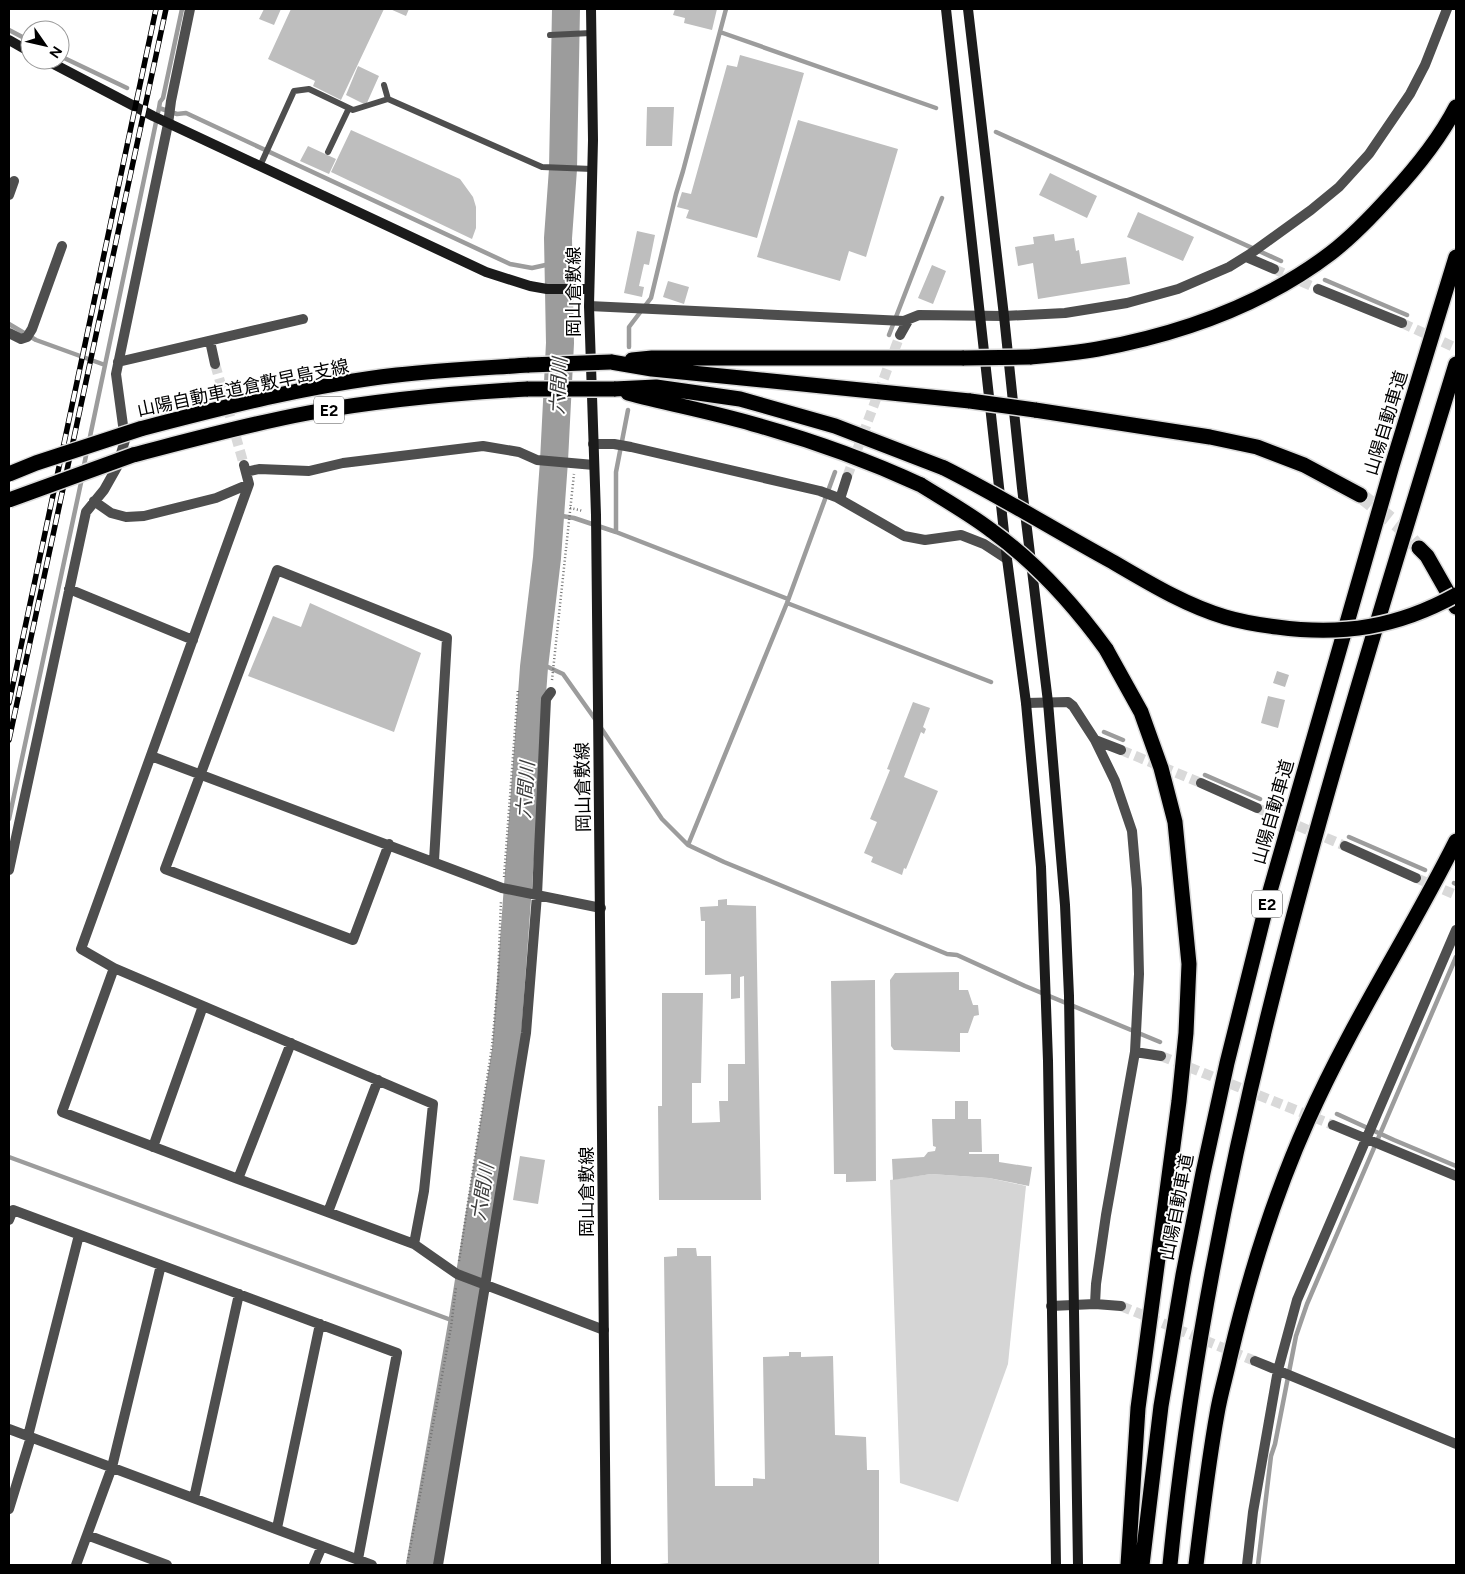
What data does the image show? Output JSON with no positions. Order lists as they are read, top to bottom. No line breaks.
{"streets":{"highway":["山陽自動車道倉敷早島支線","E2","山陽自動車道"],"street":["岡山倉敷線"]},"water":["六間川"],"north":"bottom right"}
